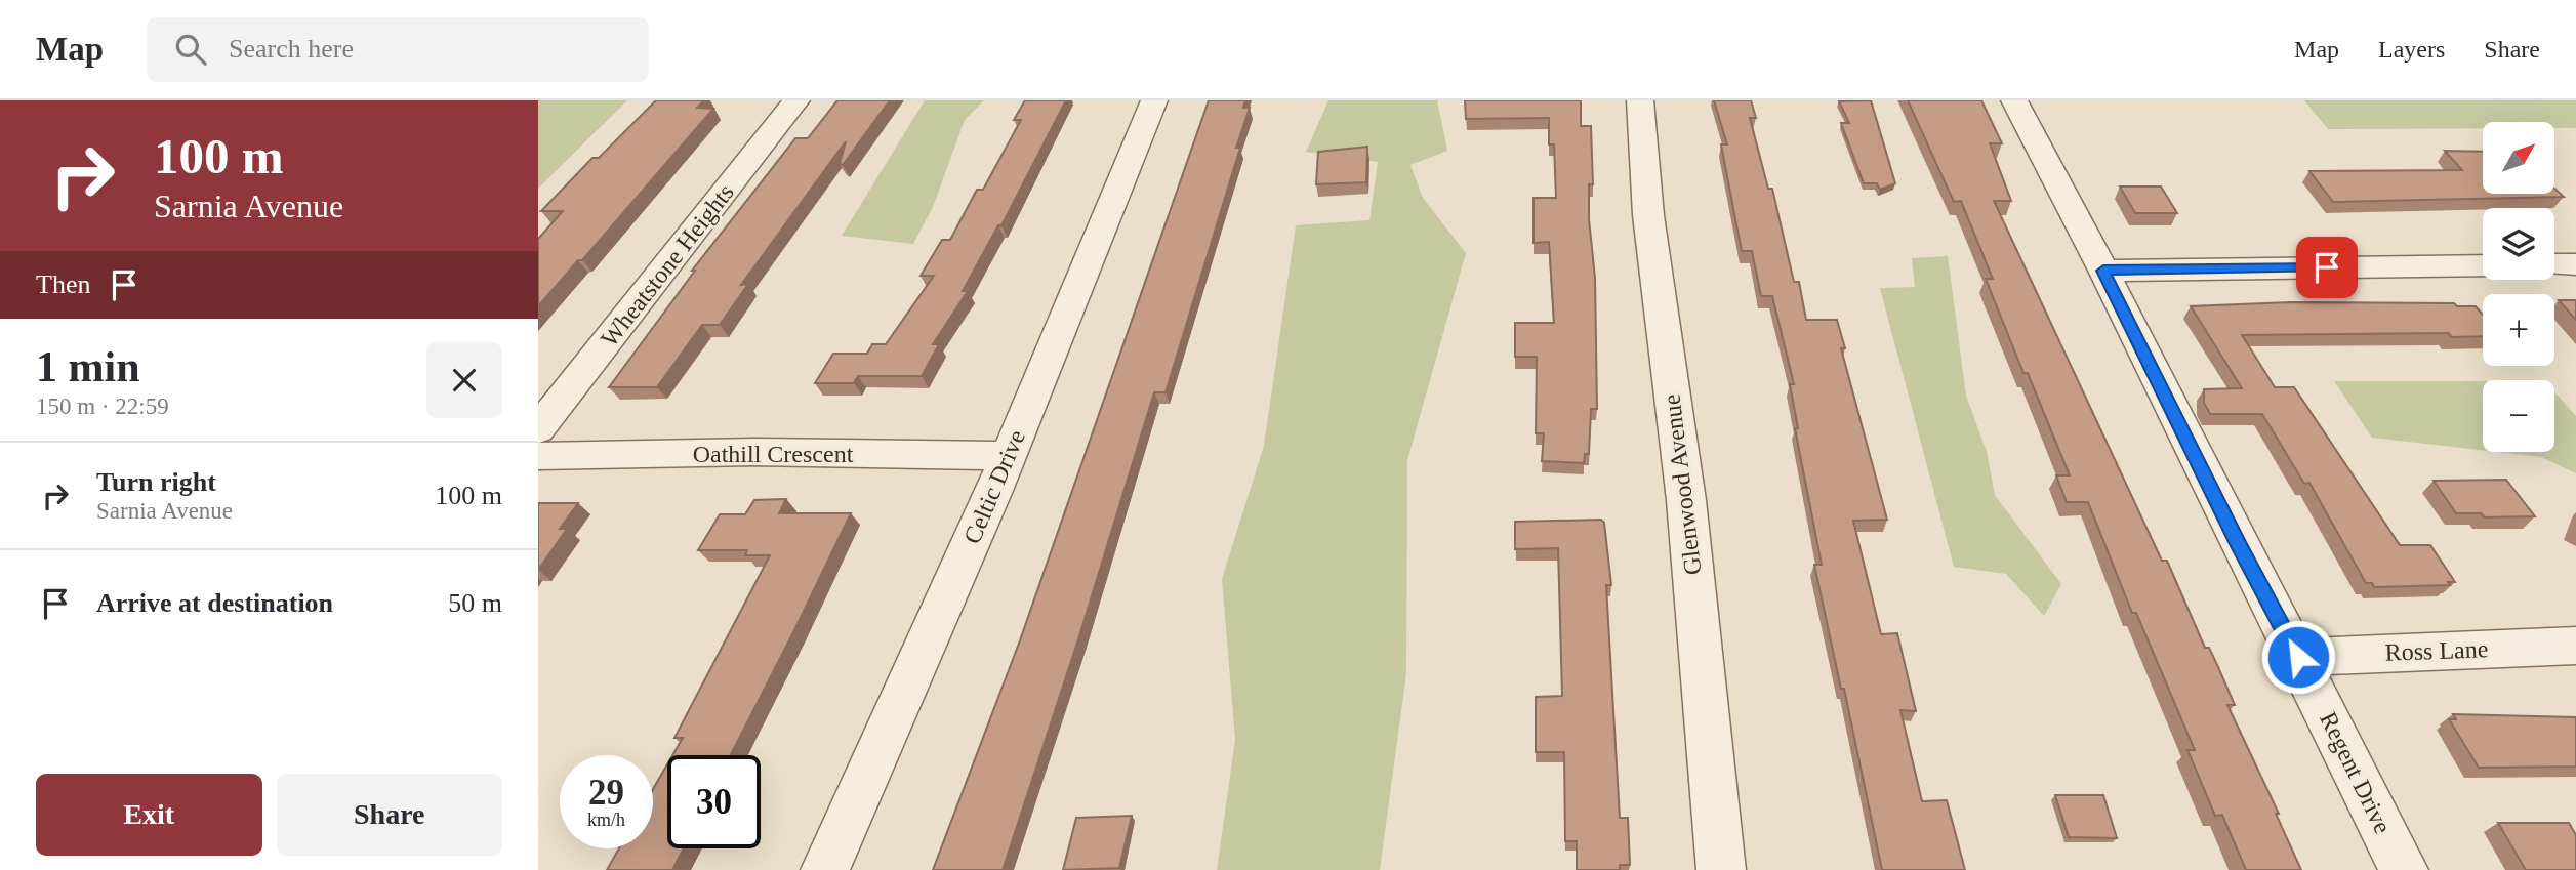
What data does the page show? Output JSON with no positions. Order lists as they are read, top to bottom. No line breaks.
{"streets":{"street":["Wheatstone Heights","Oathill Crescent","Glenwood Avenue","Celtic Drive","Ross Lane","Regent Drive"]},"crossings":[["Oathill Crescent","Celtic Drive"],["Ross Lane","Regent Drive"]],"north":"top right","page":{"header":"Map","search":"Search here","nav":["Map","Layers","Share"],"turn":["100 m","Sarnia Avenue"],"map_buttons":["+","−"],"then":"Then","heading":["1 min","150 m · 22:59"],"list":[{"name":"Turn right","note":"Sarnia Avenue","value":"100 m"},{"name":"Arrive at destination","value":"50 m"}],"speed":"29 km/h","limit":"30","buttons":["Exit","Share"]}}
